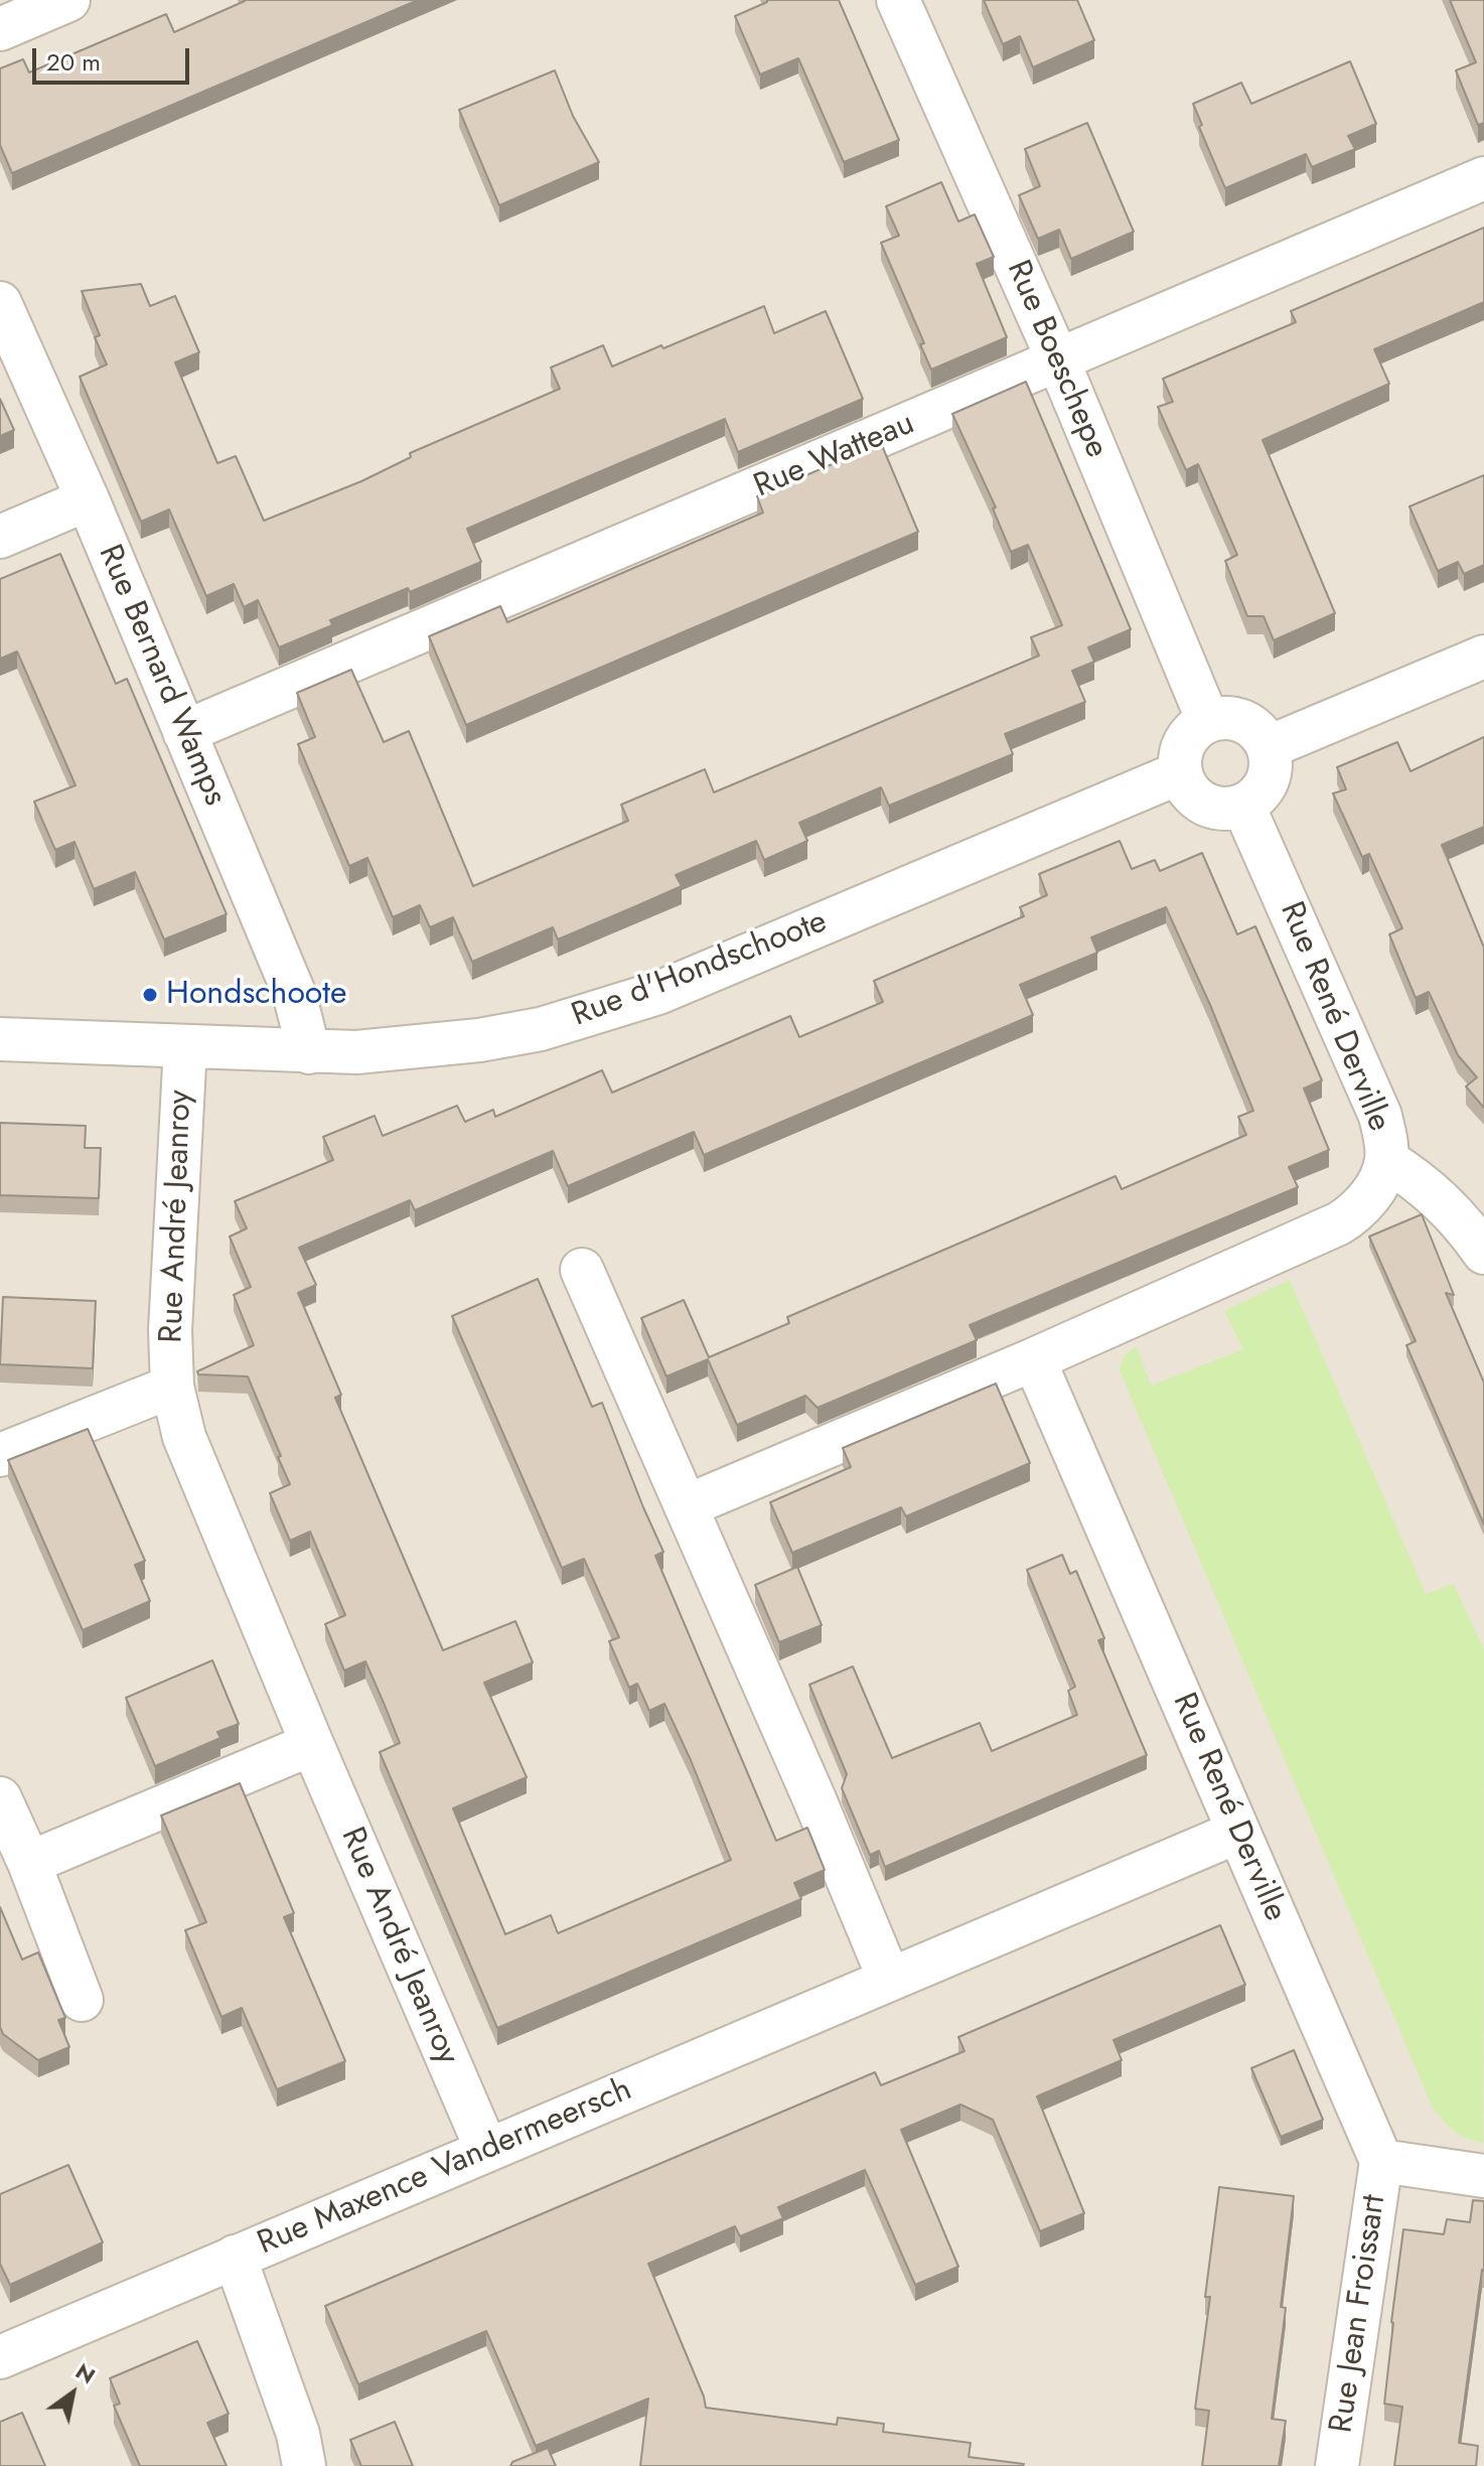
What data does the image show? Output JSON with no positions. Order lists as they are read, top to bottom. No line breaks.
{"streets":{"street":["Rue Boeschepe","Rue Watteau","Rue Bernard Wamps","Rue d'Hondschoote","Rue René Derville","Rue André Jeanroy","Rue Maxence Vandermeersch","Rue Jean Froissart"]},"crossings":[["Rue Boeschepe","Rue Watteau"],["Rue Boeschepe","Rue d'Hondschoote"],["Rue Boeschepe","Rue René Derville"],["Rue Watteau","Rue Bernard Wamps"],["Rue Bernard Wamps","Rue d'Hondschoote"],["Rue d'Hondschoote","Rue René Derville"],["Rue d'Hondschoote","Rue André Jeanroy"],["Rue René Derville","Rue Maxence Vandermeersch"],["Rue René Derville","Rue Jean Froissart"],["Rue André Jeanroy","Rue Maxence Vandermeersch"]],"places":["Hondschoote"],"scale_bar":"20 m","north":"top right"}
